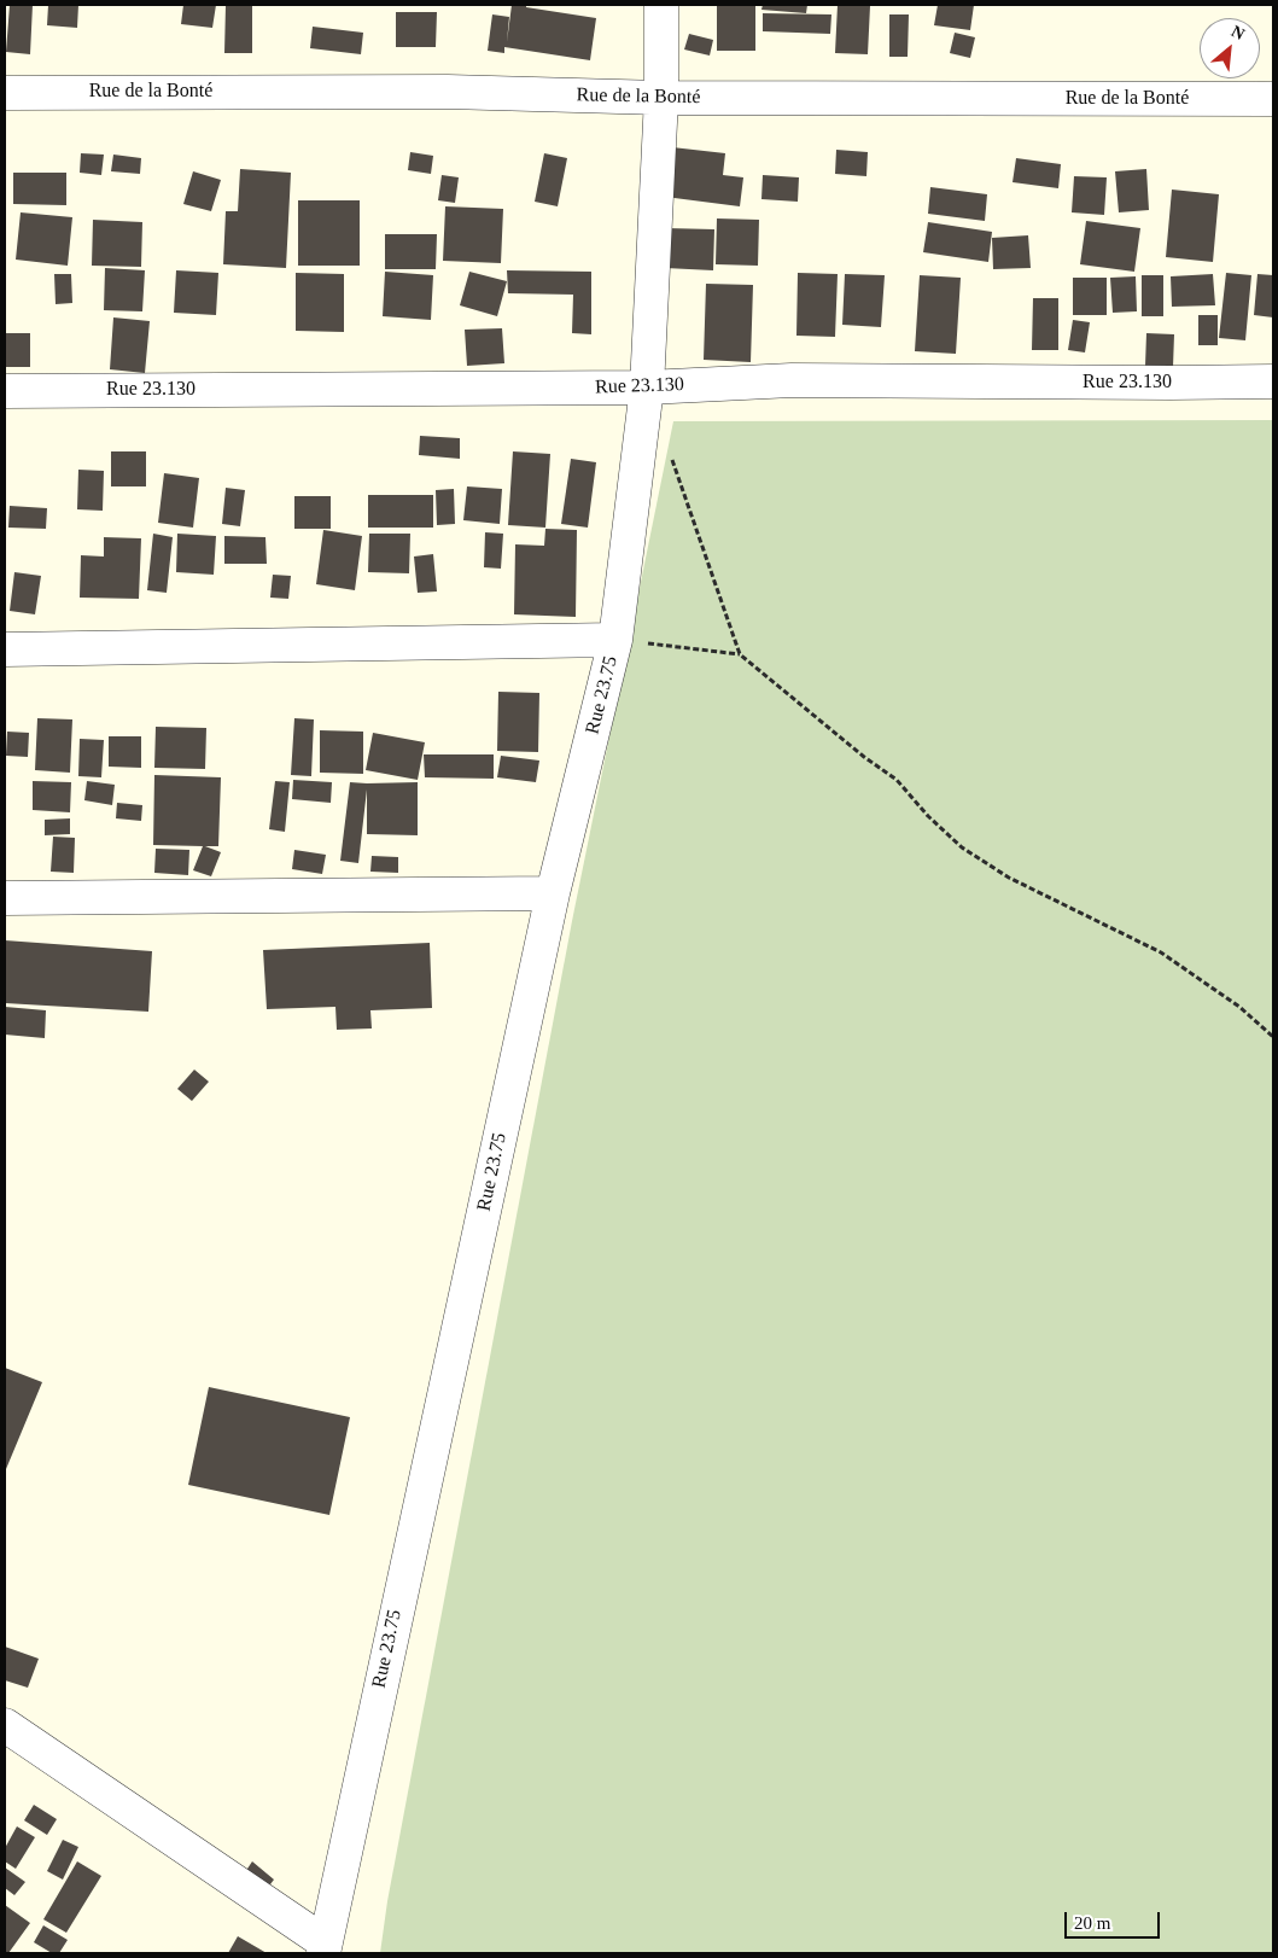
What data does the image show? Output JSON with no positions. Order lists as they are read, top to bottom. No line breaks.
{"streets":{"street":["Rue de la Bonté","Rue 23.130","Rue 23.75"]},"crossings":[["Rue de la Bonté","Rue 23.75"],["Rue 23.130","Rue 23.75"]],"scale_bar":"20 m","north":"top right"}
